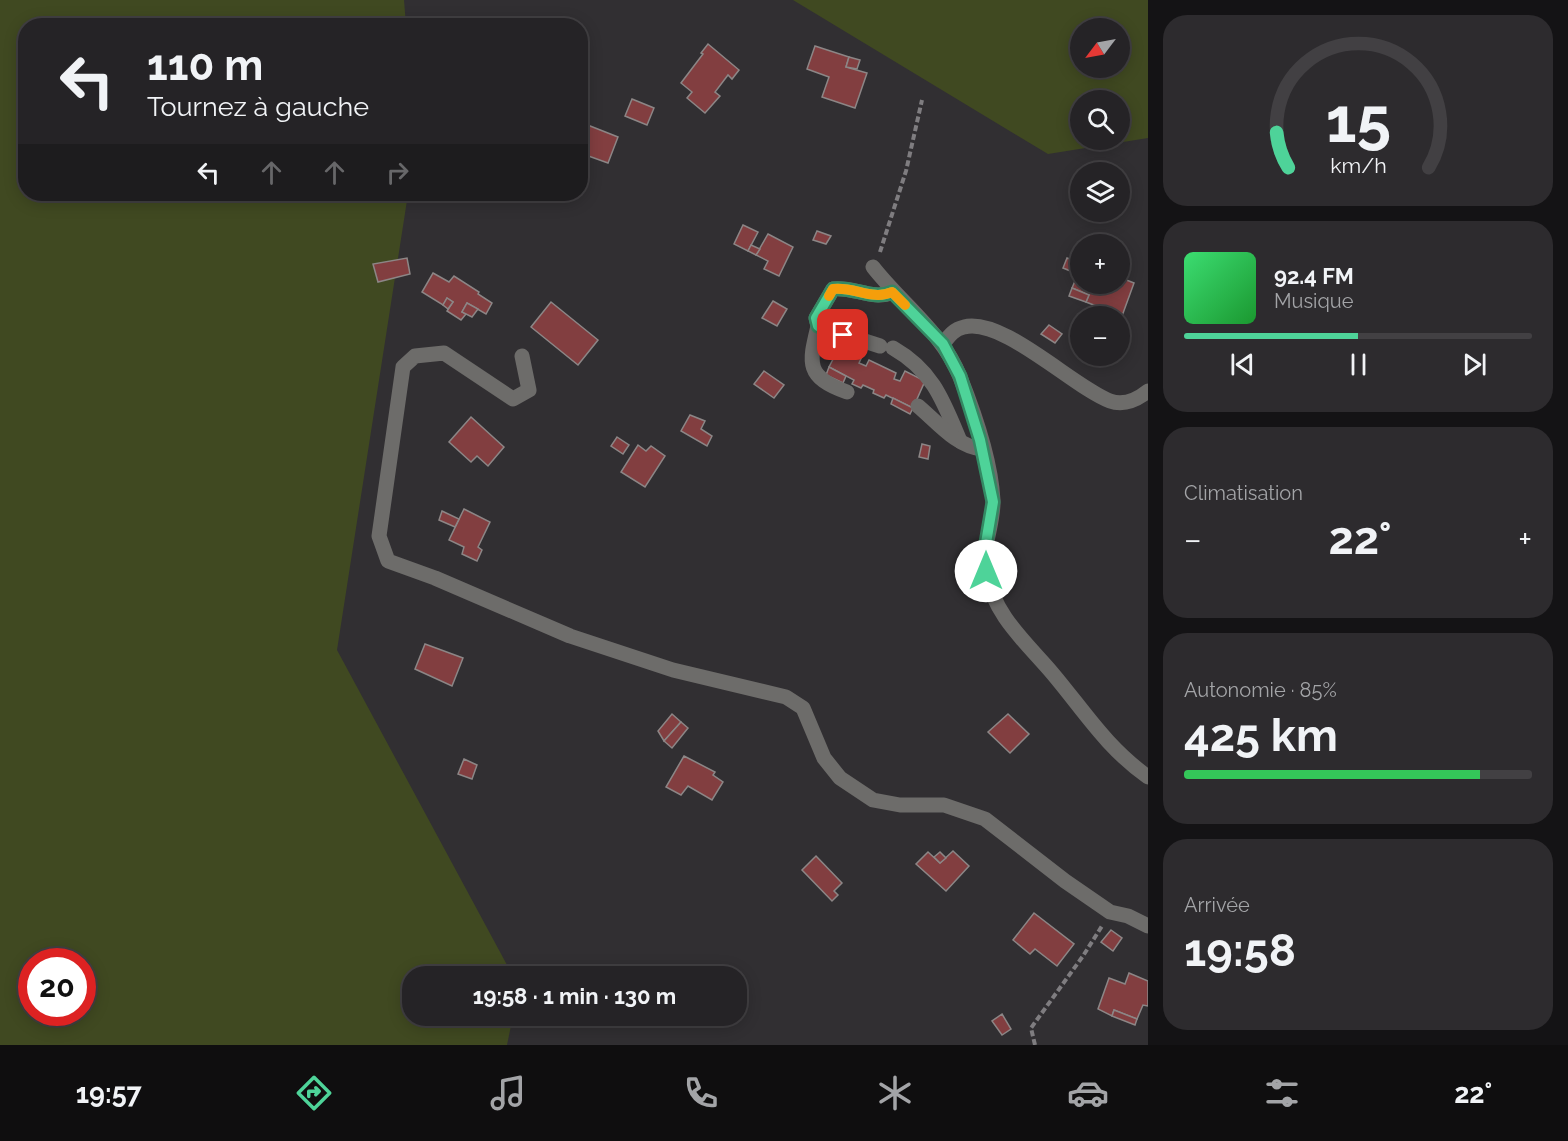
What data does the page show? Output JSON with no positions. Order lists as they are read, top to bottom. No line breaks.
{"north":"bottom left","page":{"map_buttons":["+","−"],"turn":["110 m","Tournez à gauche"],"song":["92.4 FM","Musique"],"tile":["Climatisation",["Autonomie · 85%","425 km"],["Arrivée","19:58"]],"heat":["−","22°","+"],"limit":"20","trip":"19:58 · 1 min · 130 m","tabs":["19:57","22°"],"gauge":["15","km/h"]}}
